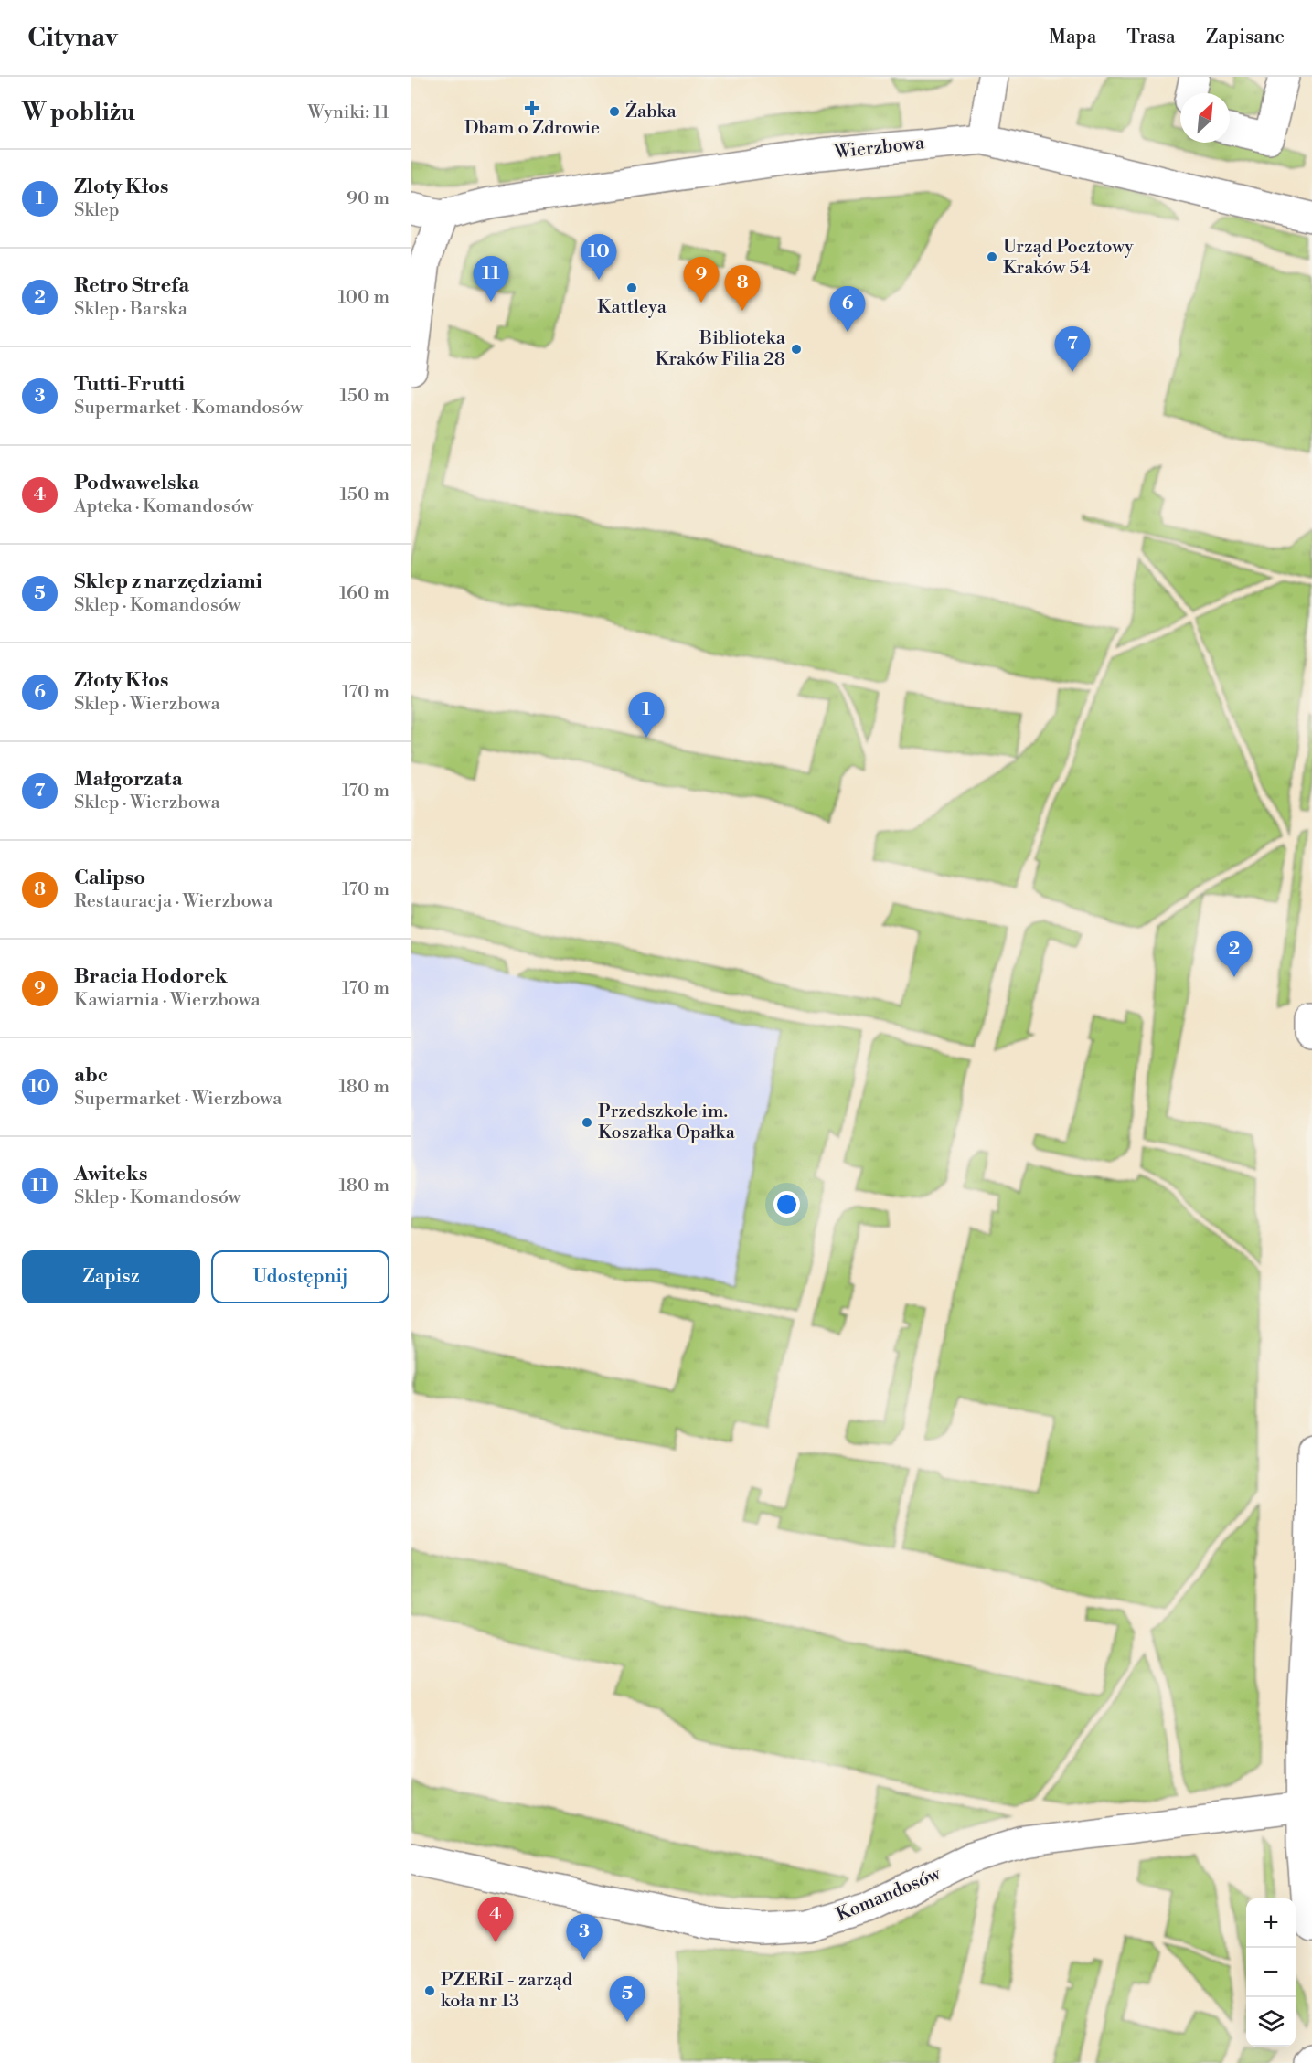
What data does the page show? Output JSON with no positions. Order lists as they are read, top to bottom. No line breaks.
{"streets":{"street":["Wierzbowa","Komandosów"]},"places":{"health":["Dbam o Zdrowie"],"other":["Żabka","Urząd Pocztowy Kraków 54","Kattleya","Biblioteka Kraków Filia 28","Przedszkole im. Koszałka Opałka","PZERiI - zarząd koła nr 13"]},"north":"top right","page":{"header":"Citynav","nav":["Mapa","Trasa","Zapisane"],"heading":["W pobliżu","Wyniki: 11"],"list":[{"mark":"1","name":"Zloty Kłos","note":"Sklep","value":"90 m"},{"mark":"2","name":"Retro Strefa","note":"Sklep · Barska","value":"100 m"},{"mark":"3","name":"Tutti-Frutti","note":"Supermarket · Komandosów","value":"150 m"},{"mark":"4","name":"Podwawelska","note":"Apteka · Komandosów","value":"150 m"},{"mark":"5","name":"Sklep z narzędziami","note":"Sklep · Komandosów","value":"160 m"},{"mark":"6","name":"Złoty Kłos","note":"Sklep · Wierzbowa","value":"170 m"},{"mark":"7","name":"Małgorzata","note":"Sklep · Wierzbowa","value":"170 m"},{"mark":"8","name":"Calipso","note":"Restauracja · Wierzbowa","value":"170 m"},{"mark":"9","name":"Bracia Hodorek","note":"Kawiarnia · Wierzbowa","value":"170 m"},{"mark":"10","name":"abc","note":"Supermarket · Wierzbowa","value":"180 m"},{"mark":"11","name":"Awiteks","note":"Sklep · Komandosów","value":"180 m"}],"pins":["10","11","9","8","6","7","1","2","4","3","5"],"buttons":["Zapisz","Udostępnij"],"map_buttons":["+","−"]}}
